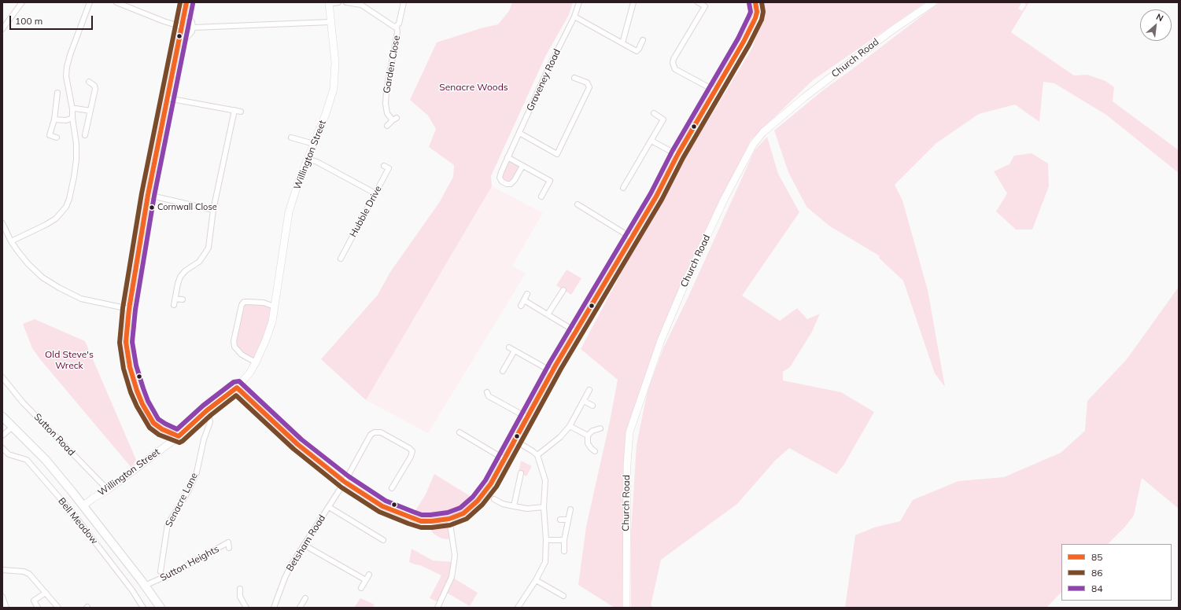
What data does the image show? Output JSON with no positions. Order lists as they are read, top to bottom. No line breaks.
{"streets":{"street":["Church Road","Garden Close","Graveney Road","Willington Street","Hubble Drive","Sutton Road","Senacre Lane","Bell Meadow","Betsham Road","Sutton Heights"]},"crossings":[["Willington Street","Sutton Road"],["Willington Street","Senacre Lane"]],"parks":["Senacre Woods","Old Steve's Wreck"],"places":["Cornwall Close"],"lines":["transit line 85","transit line 86","transit line 84"],"legend":["85","86","84"],"scale_bar":"100 m","north":"top right"}
